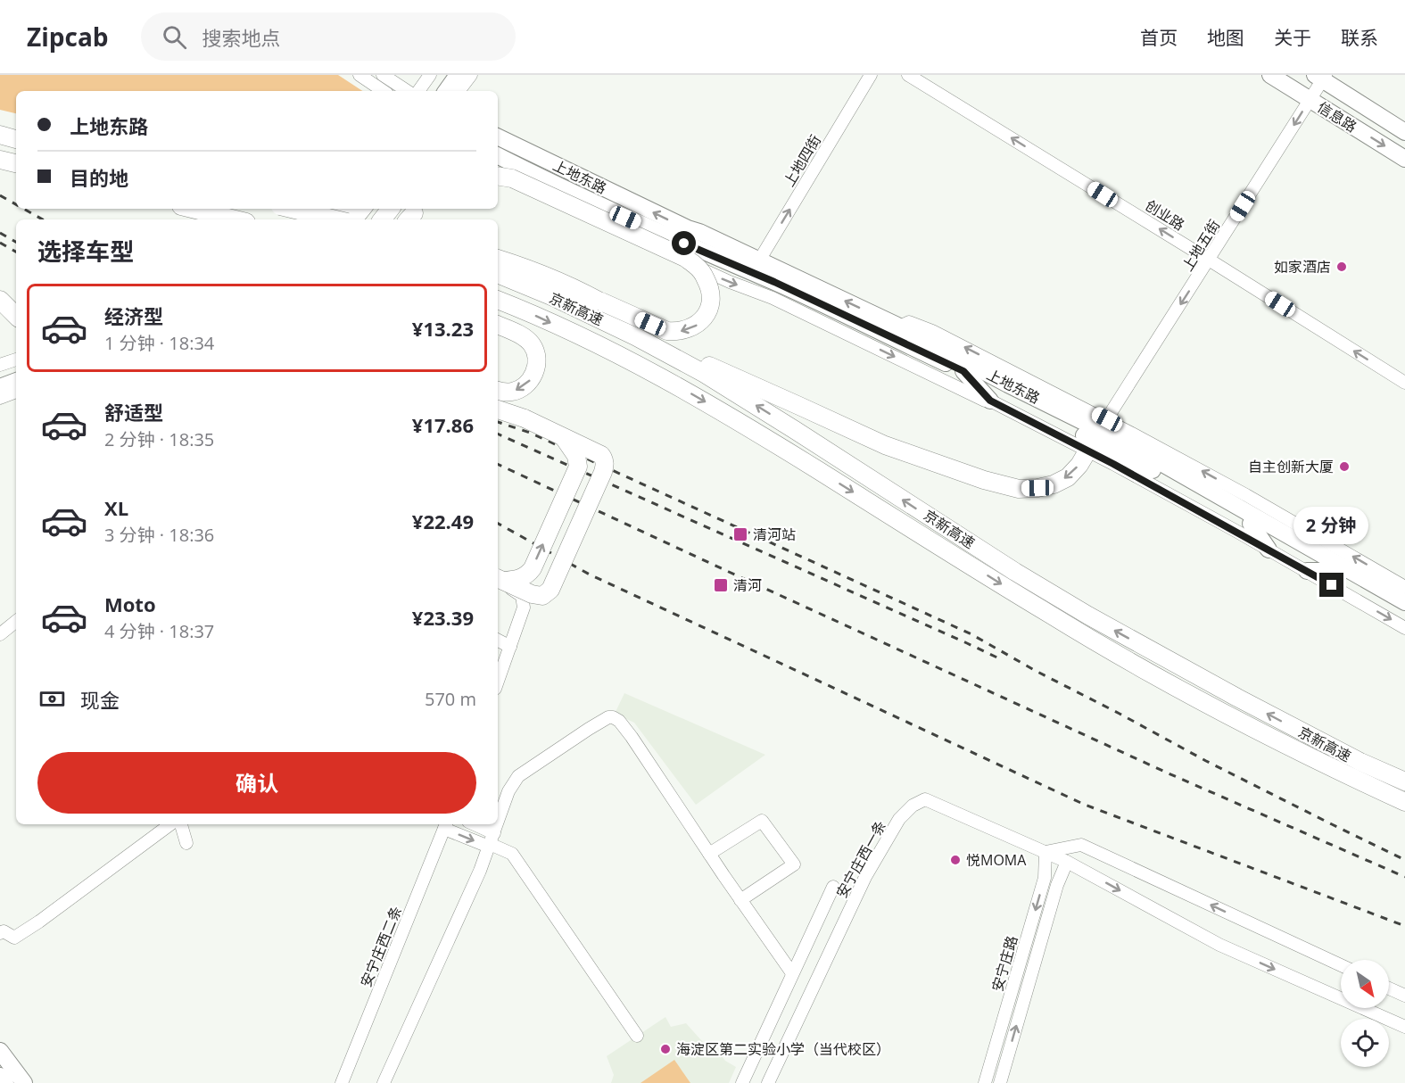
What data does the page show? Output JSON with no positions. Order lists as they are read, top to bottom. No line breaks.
{"streets":{"highway":["京新高速"],"main road":["信息路","上地东路"],"street":["上地四街","创业路","上地五街","安宁庄西一条","安宁庄西二条","安宁庄路"]},"crossings":[["信息路","上地五街"],["上地四街","上地东路"],["上地东路","上地五街"],["创业路","上地五街"],["安宁庄西一条","安宁庄路"]],"one_way":["上地四街","创业路","上地五街"],"places":{"other":["如家酒店","自主创新大厦","悦MOMA","海淀区第二实验小学（当代校区）"],"transit":["清河站","清河"]},"north":"bottom right","page":{"header":"Zipcab","search":"搜索地点","nav":["首页","地图","关于","联系"],"banner":["上地东路","目的地"],"heading":"选择车型","list":[{"name":"经济型","note":"1 分钟 · 18:34","value":"¥13.23"},{"name":"舒适型","note":"2 分钟 · 18:35","value":"¥17.86"},{"name":"XL","note":"3 分钟 · 18:36","value":"¥22.49"},{"name":"Moto","note":"4 分钟 · 18:37","value":"¥23.39"}],"bubble":"2 分钟","pay":["现金","570 m"],"buttons":"确认"}}
